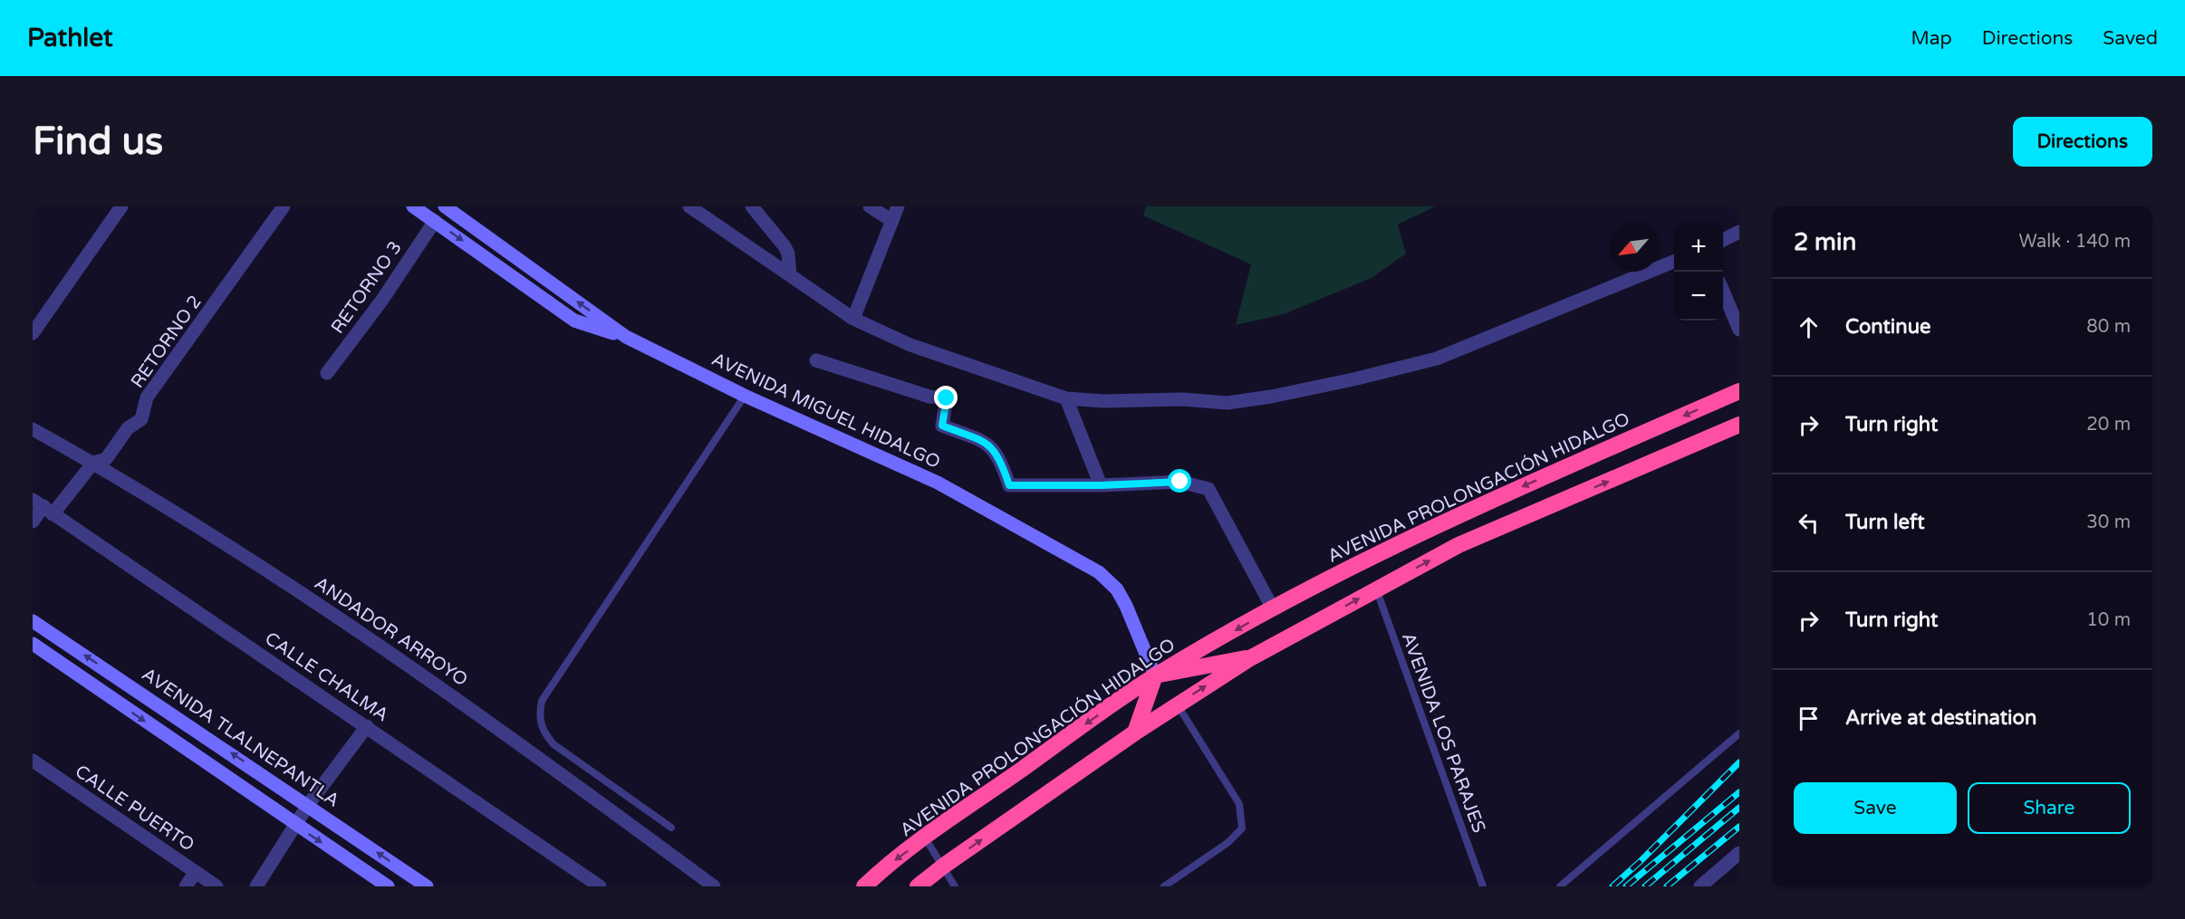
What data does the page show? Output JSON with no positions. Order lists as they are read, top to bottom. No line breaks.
{"streets":{"highway":["AVENIDA PROLONGACIÓN HIDALGO"],"street":["RETORNO 3","RETORNO 2","AVENIDA MIGUEL HIDALGO","ANDADOR ARROYO","CALLE CHALMA","AVENIDA TLALNEPANTLA","CALLE PUERTO"],"lane":["AVENIDA LOS PARAJES"]},"crossings":[["RETORNO 2","ANDADOR ARROYO"],["RETORNO 2","CALLE CHALMA"],["AVENIDA MIGUEL HIDALGO","AVENIDA PROLONGACIÓN HIDALGO"]],"north":"bottom left","page":{"header":"Pathlet","nav":["Map","Directions","Saved"],"buttons":["Directions",["Save","Share"]],"title":"Find us","heading":["2 min","Walk · 140 m"],"map_buttons":["+","−"],"list":[["Continue","80 m"],["Turn right","20 m"],["Turn left","30 m"],["Turn right","10 m"],"Arrive at destination"]}}
